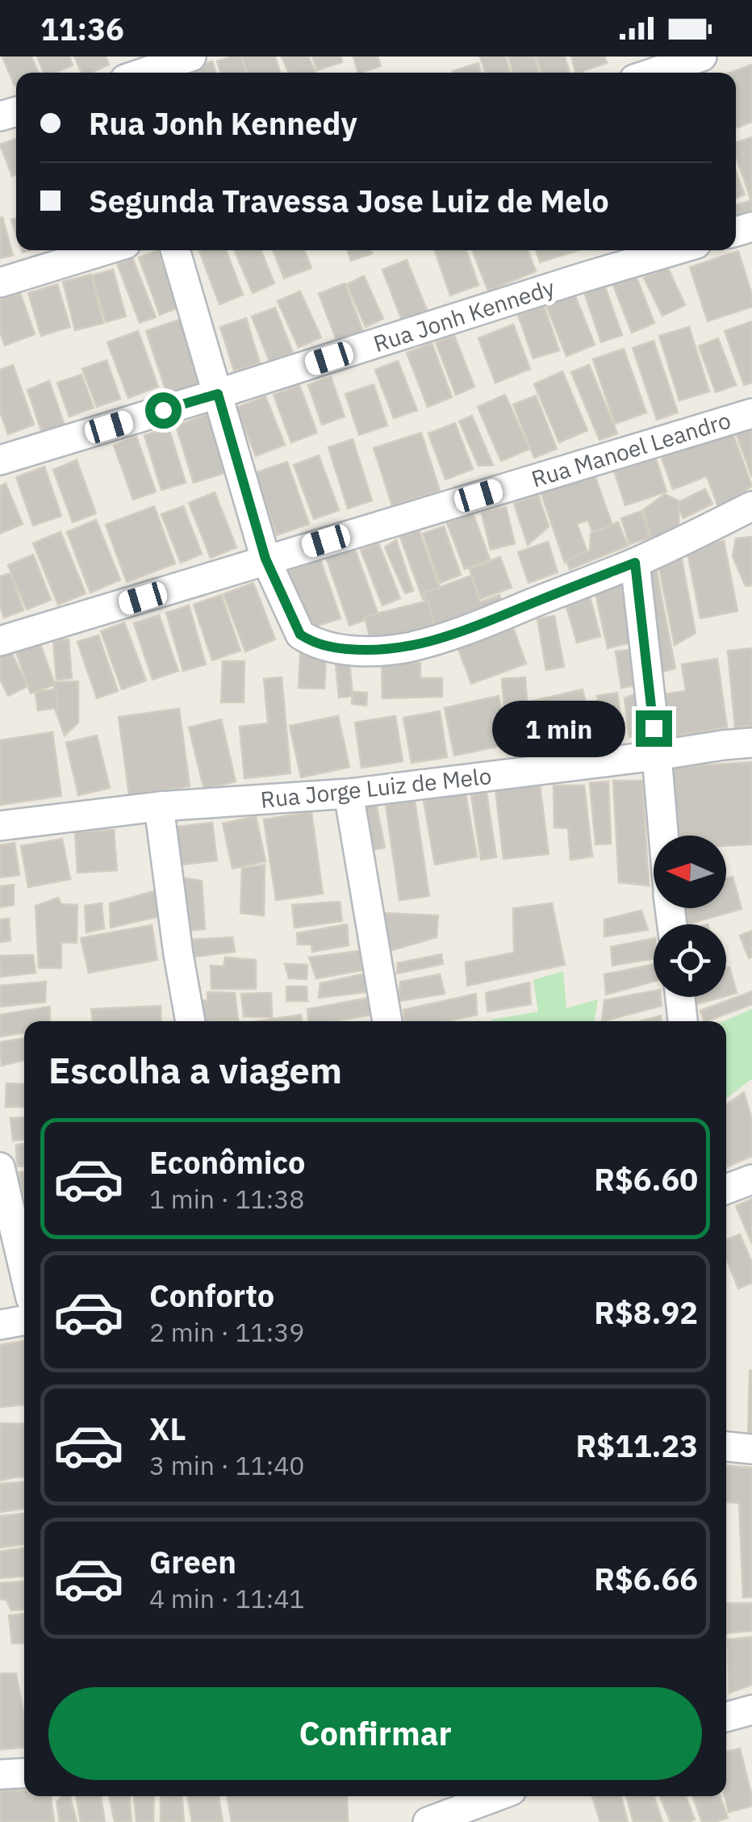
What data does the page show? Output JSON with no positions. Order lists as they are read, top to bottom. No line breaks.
{"streets":{"street":["Rua Jonh Kennedy","Rua Manoel Leandro","Rua Jorge Luiz de Melo"]},"north":"left","page":{"status":"11:36","banner":["Rua Jonh Kennedy","Segunda Travessa Jose Luiz de Melo"],"bubble":"1 min","heading":"Escolha a viagem","list":[{"name":"Econômico","note":"1 min · 11:38","value":"R$6.60"},{"name":"Conforto","note":"2 min · 11:39","value":"R$8.92"},{"name":"XL","note":"3 min · 11:40","value":"R$11.23"},{"name":"Green","note":"4 min · 11:41","value":"R$6.66"}],"buttons":"Confirmar"}}
